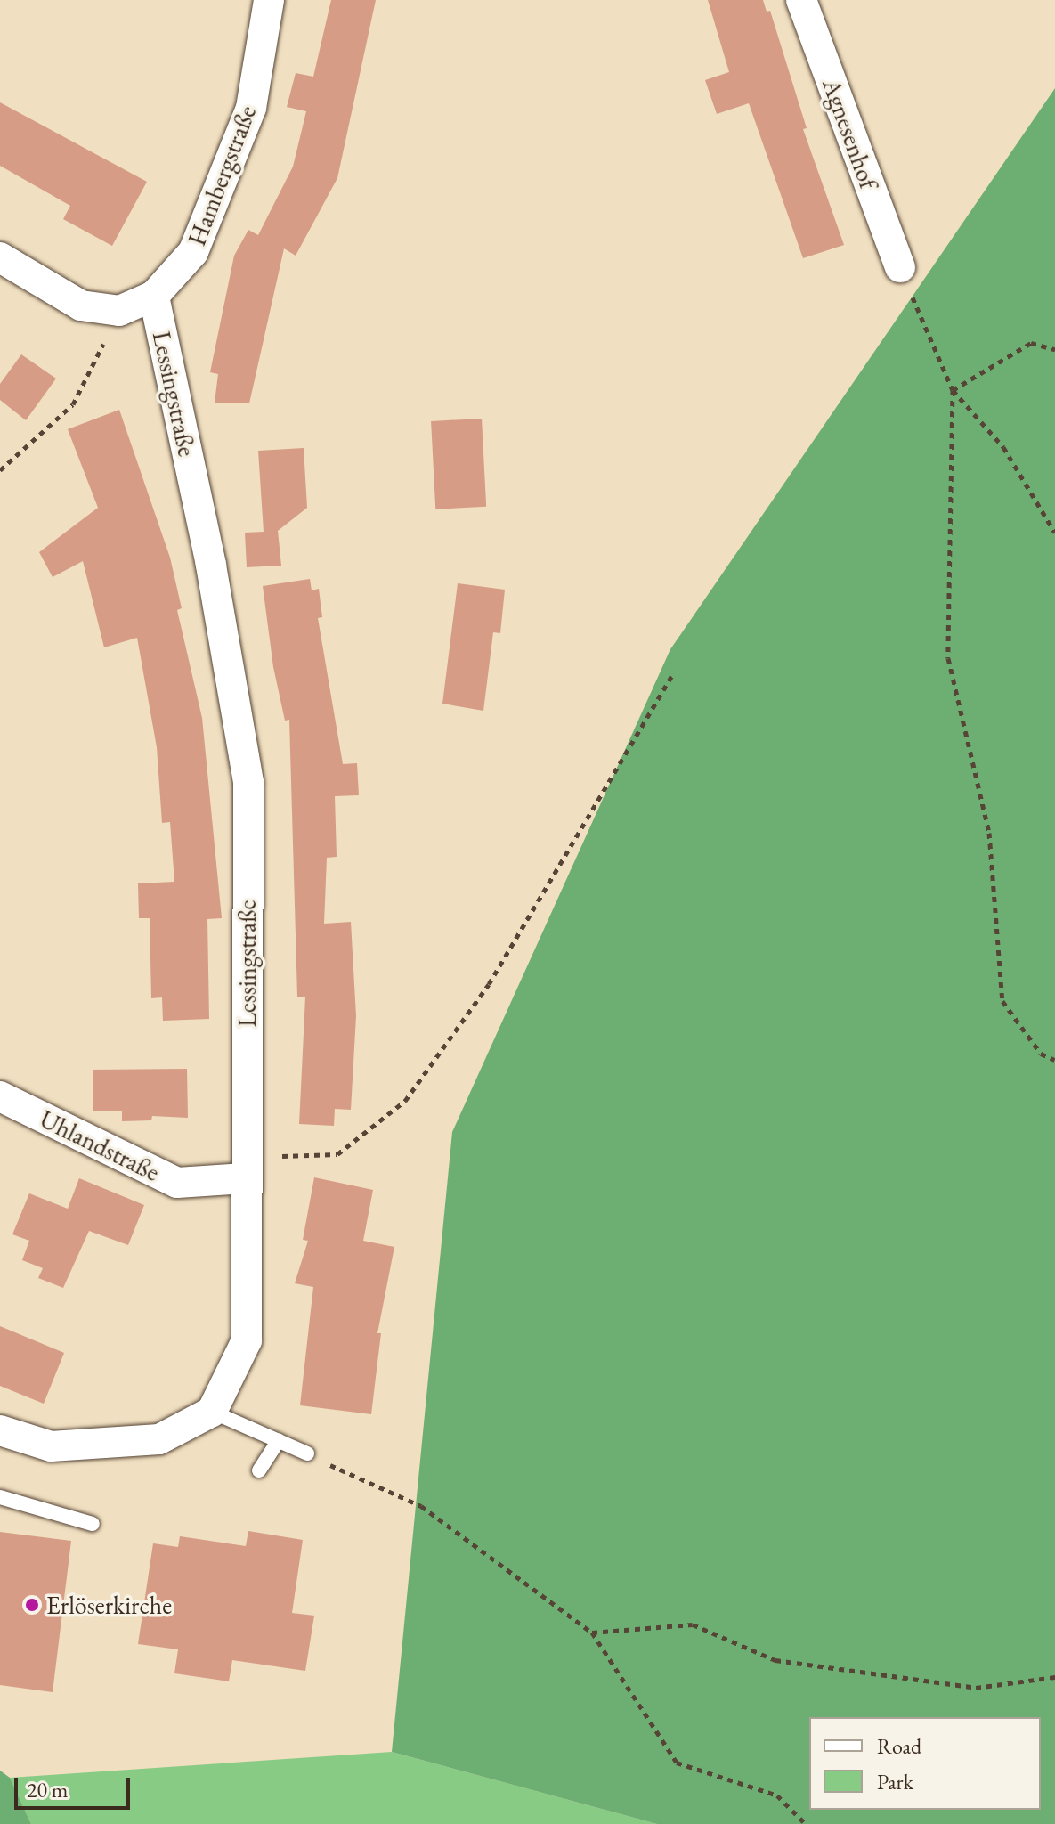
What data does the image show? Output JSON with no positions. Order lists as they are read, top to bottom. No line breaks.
{"streets":{"street":["Agnesenhof","Hambergstraße","Lessingstraße","Uhlandstraße"]},"crossings":[["Hambergstraße","Lessingstraße"],["Lessingstraße","Uhlandstraße"]],"places":["Erlöserkirche"],"legend":["Road","Park"],"scale_bar":"20 m"}
